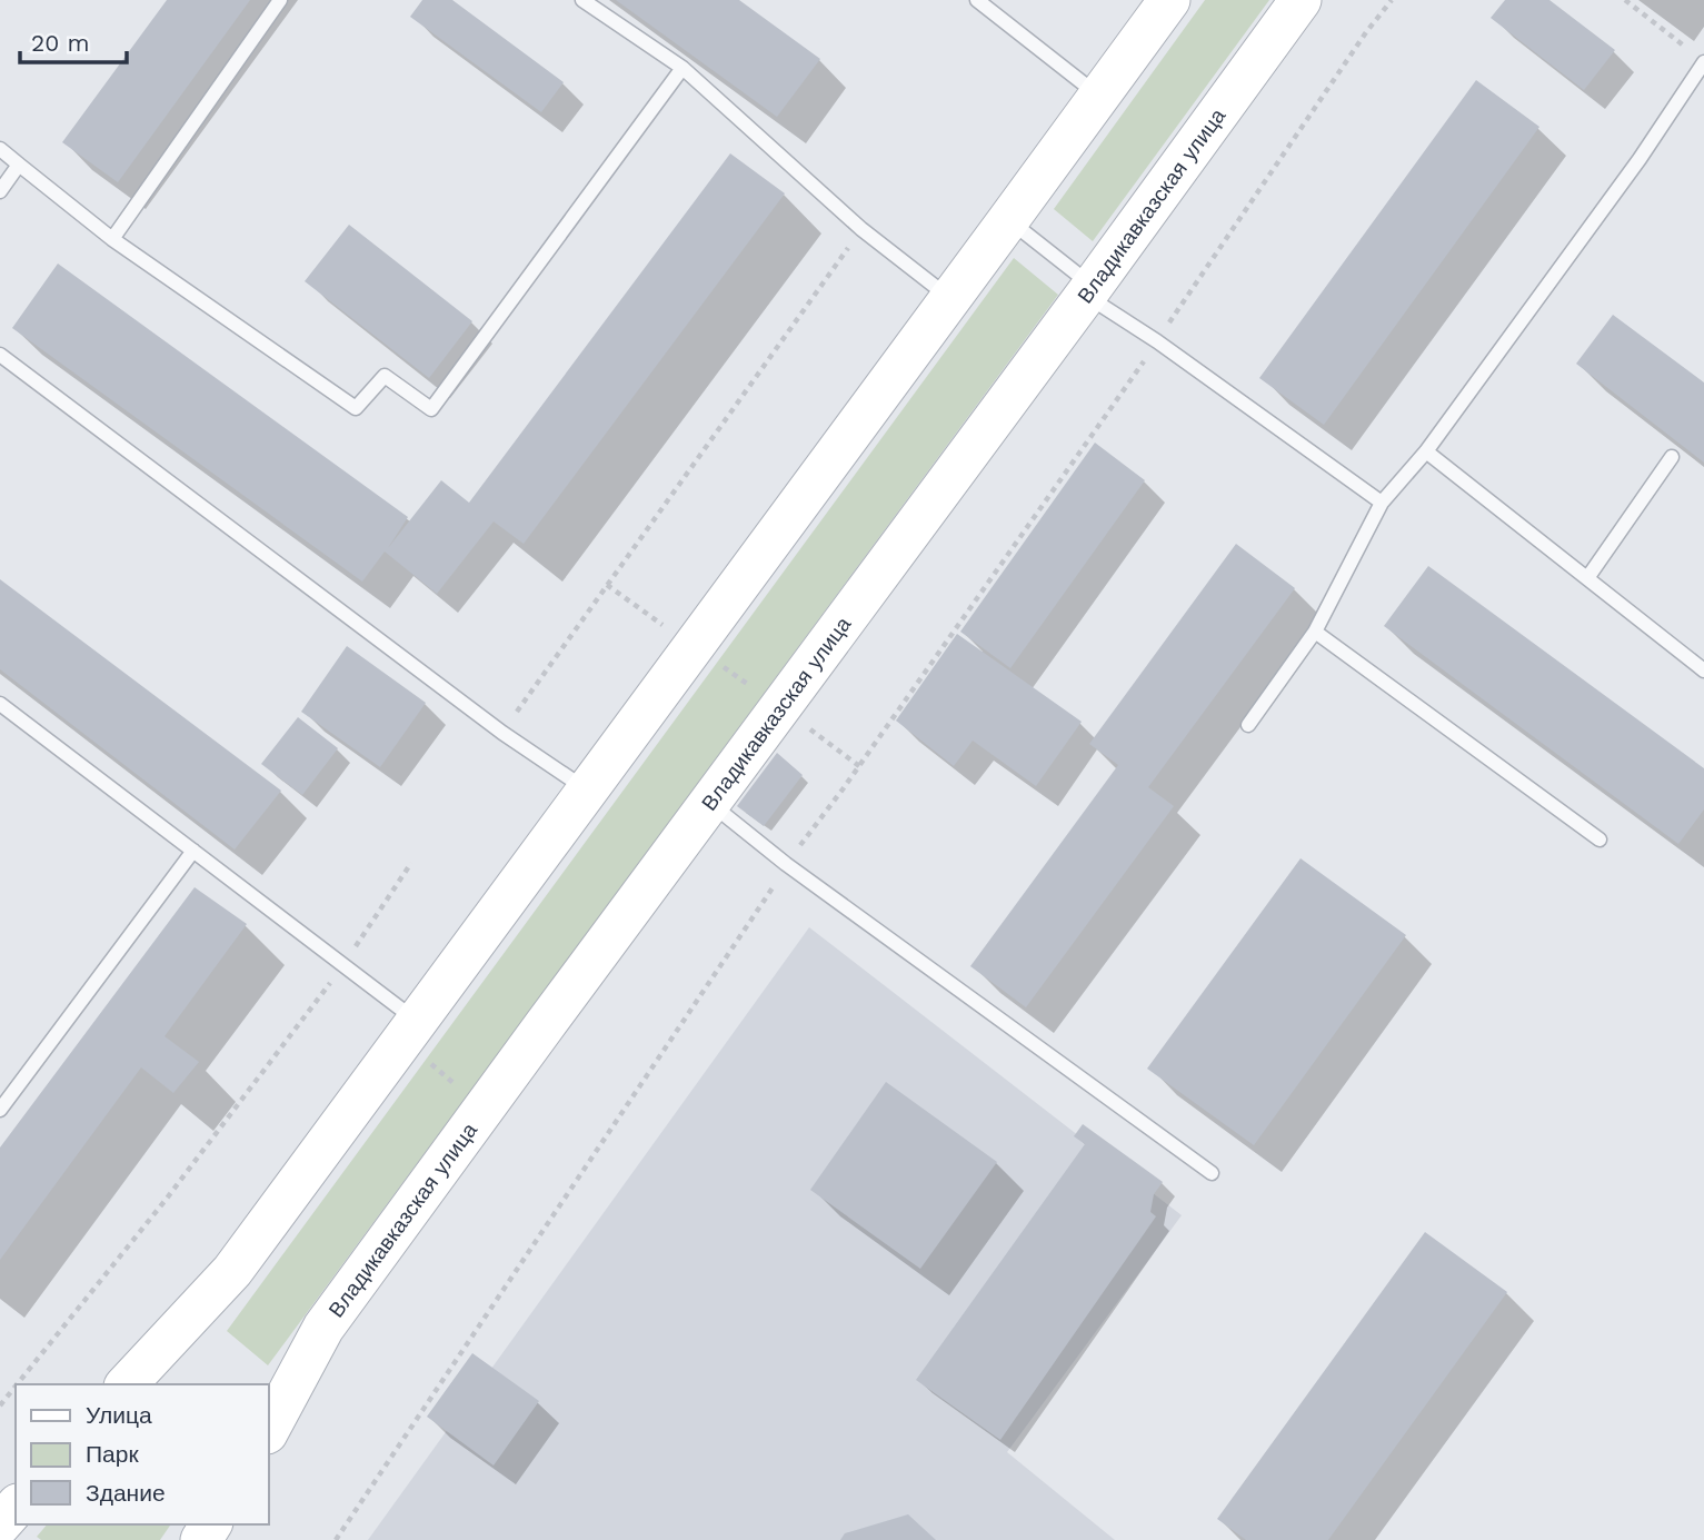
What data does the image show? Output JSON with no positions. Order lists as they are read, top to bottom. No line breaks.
{"streets":{"main road":["Владикавказская улица"]},"legend":["Улица","Парк","Здание"],"scale_bar":"20 m"}
